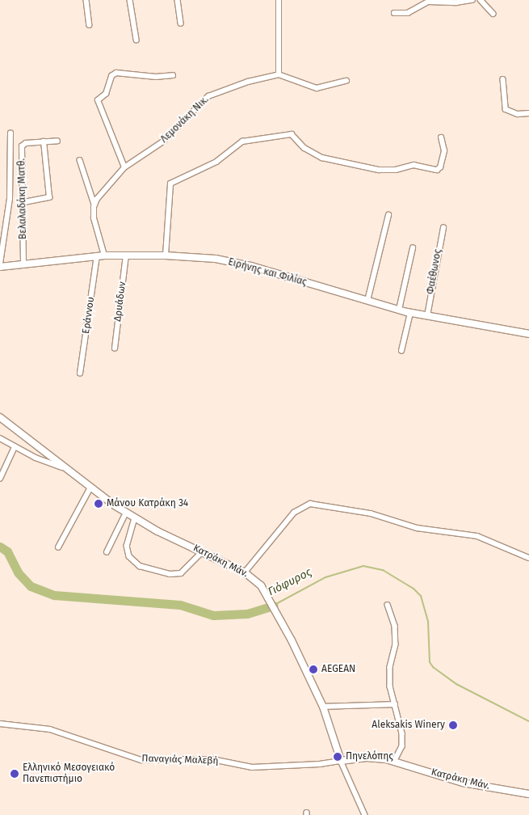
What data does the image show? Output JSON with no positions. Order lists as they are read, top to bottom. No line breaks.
{"streets":{"street":["Λεμονάκη Νικ.","Βελαλαδάκη Ματθ.","Φαέθωνος","Ειρήνης και Φιλίας","Δρυάδων","Εράννου","Κατράκη Μάν.","Παναγιάς Μαλεβή"]},"crossings":[["Βελαλαδάκη Ματθ.","Ειρήνης και Φιλίας"],["Φαέθωνος","Ειρήνης και Φιλίας"],["Ειρήνης και Φιλίας","Δρυάδων"],["Ειρήνης και Φιλίας","Εράννου"],["Κατράκη Μάν.","Παναγιάς Μαλεβή"]],"water":["Γιόφυρος"],"places":["Μάνου Κατράκη 34","AEGEAN","Aleksakis Winery","Πηνελόπης","Ελληνικό Μεσογειακό Πανεπιστήμιο"]}
